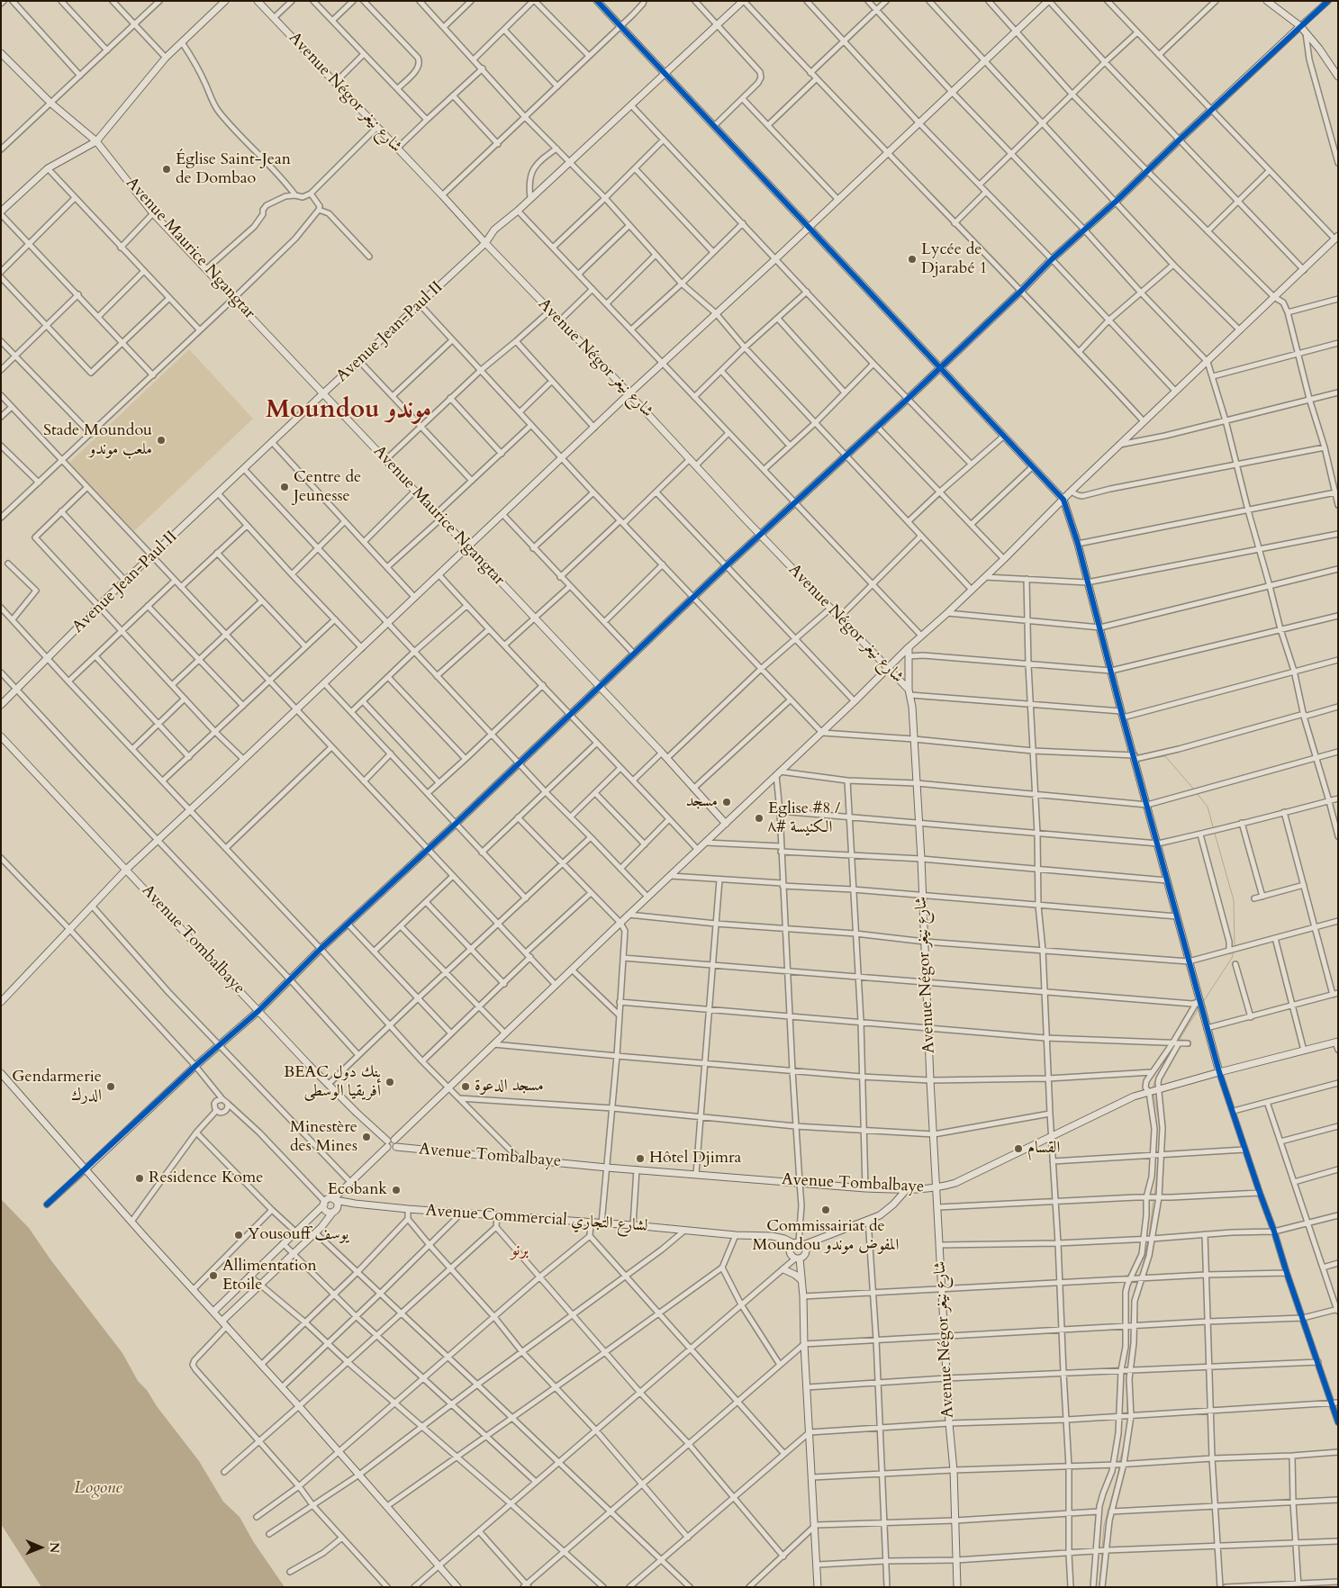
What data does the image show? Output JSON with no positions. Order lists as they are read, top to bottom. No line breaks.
{"streets":{"street":["Avenue Négor شارع نيغر","Avenue Maurice Ngangtar","Avenue Jean-Paul II","Avenue Tombalbaye","Avenue Commercial لشارع التجاري"]},"crossings":[["Avenue Négor شارع نيغر","Avenue Jean-Paul II"],["Avenue Négor شارع نيغر","Avenue Tombalbaye"],["Avenue Maurice Ngangtar","Avenue Jean-Paul II"]],"districts":["Moundou موندو","برنو"],"water":["Logone"],"places":["Église Saint-Jean de Dombao","Lycée de Djarabé 1","Stade Moundou ملعب موندو","Centre de Jeunesse","مسجد","Eglise #8 / الكنيسة #٨","BEAC بنك دول أفريقيا الوسطى","Gendarmerie الدرك","مسجد الدعوة","Minestère des Mines","القسام","Hôtel Djimra","Residence Kome","Ecobank","Commissairiat de Moundou المفوض موندو","Yousouff يوسف","Allimentation Etoile"],"north":"right"}
